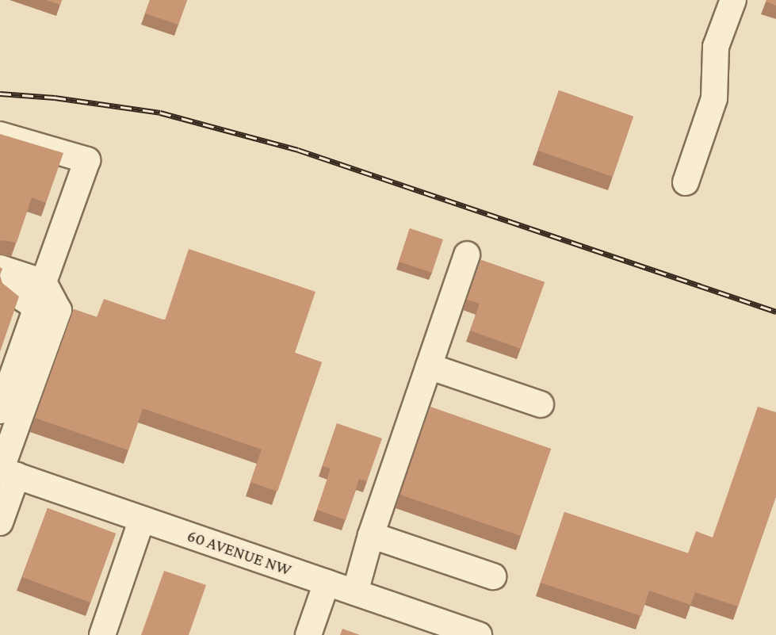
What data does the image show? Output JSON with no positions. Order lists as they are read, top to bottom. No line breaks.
{"streets":{"street":["60 AVENUE NW"]}}
